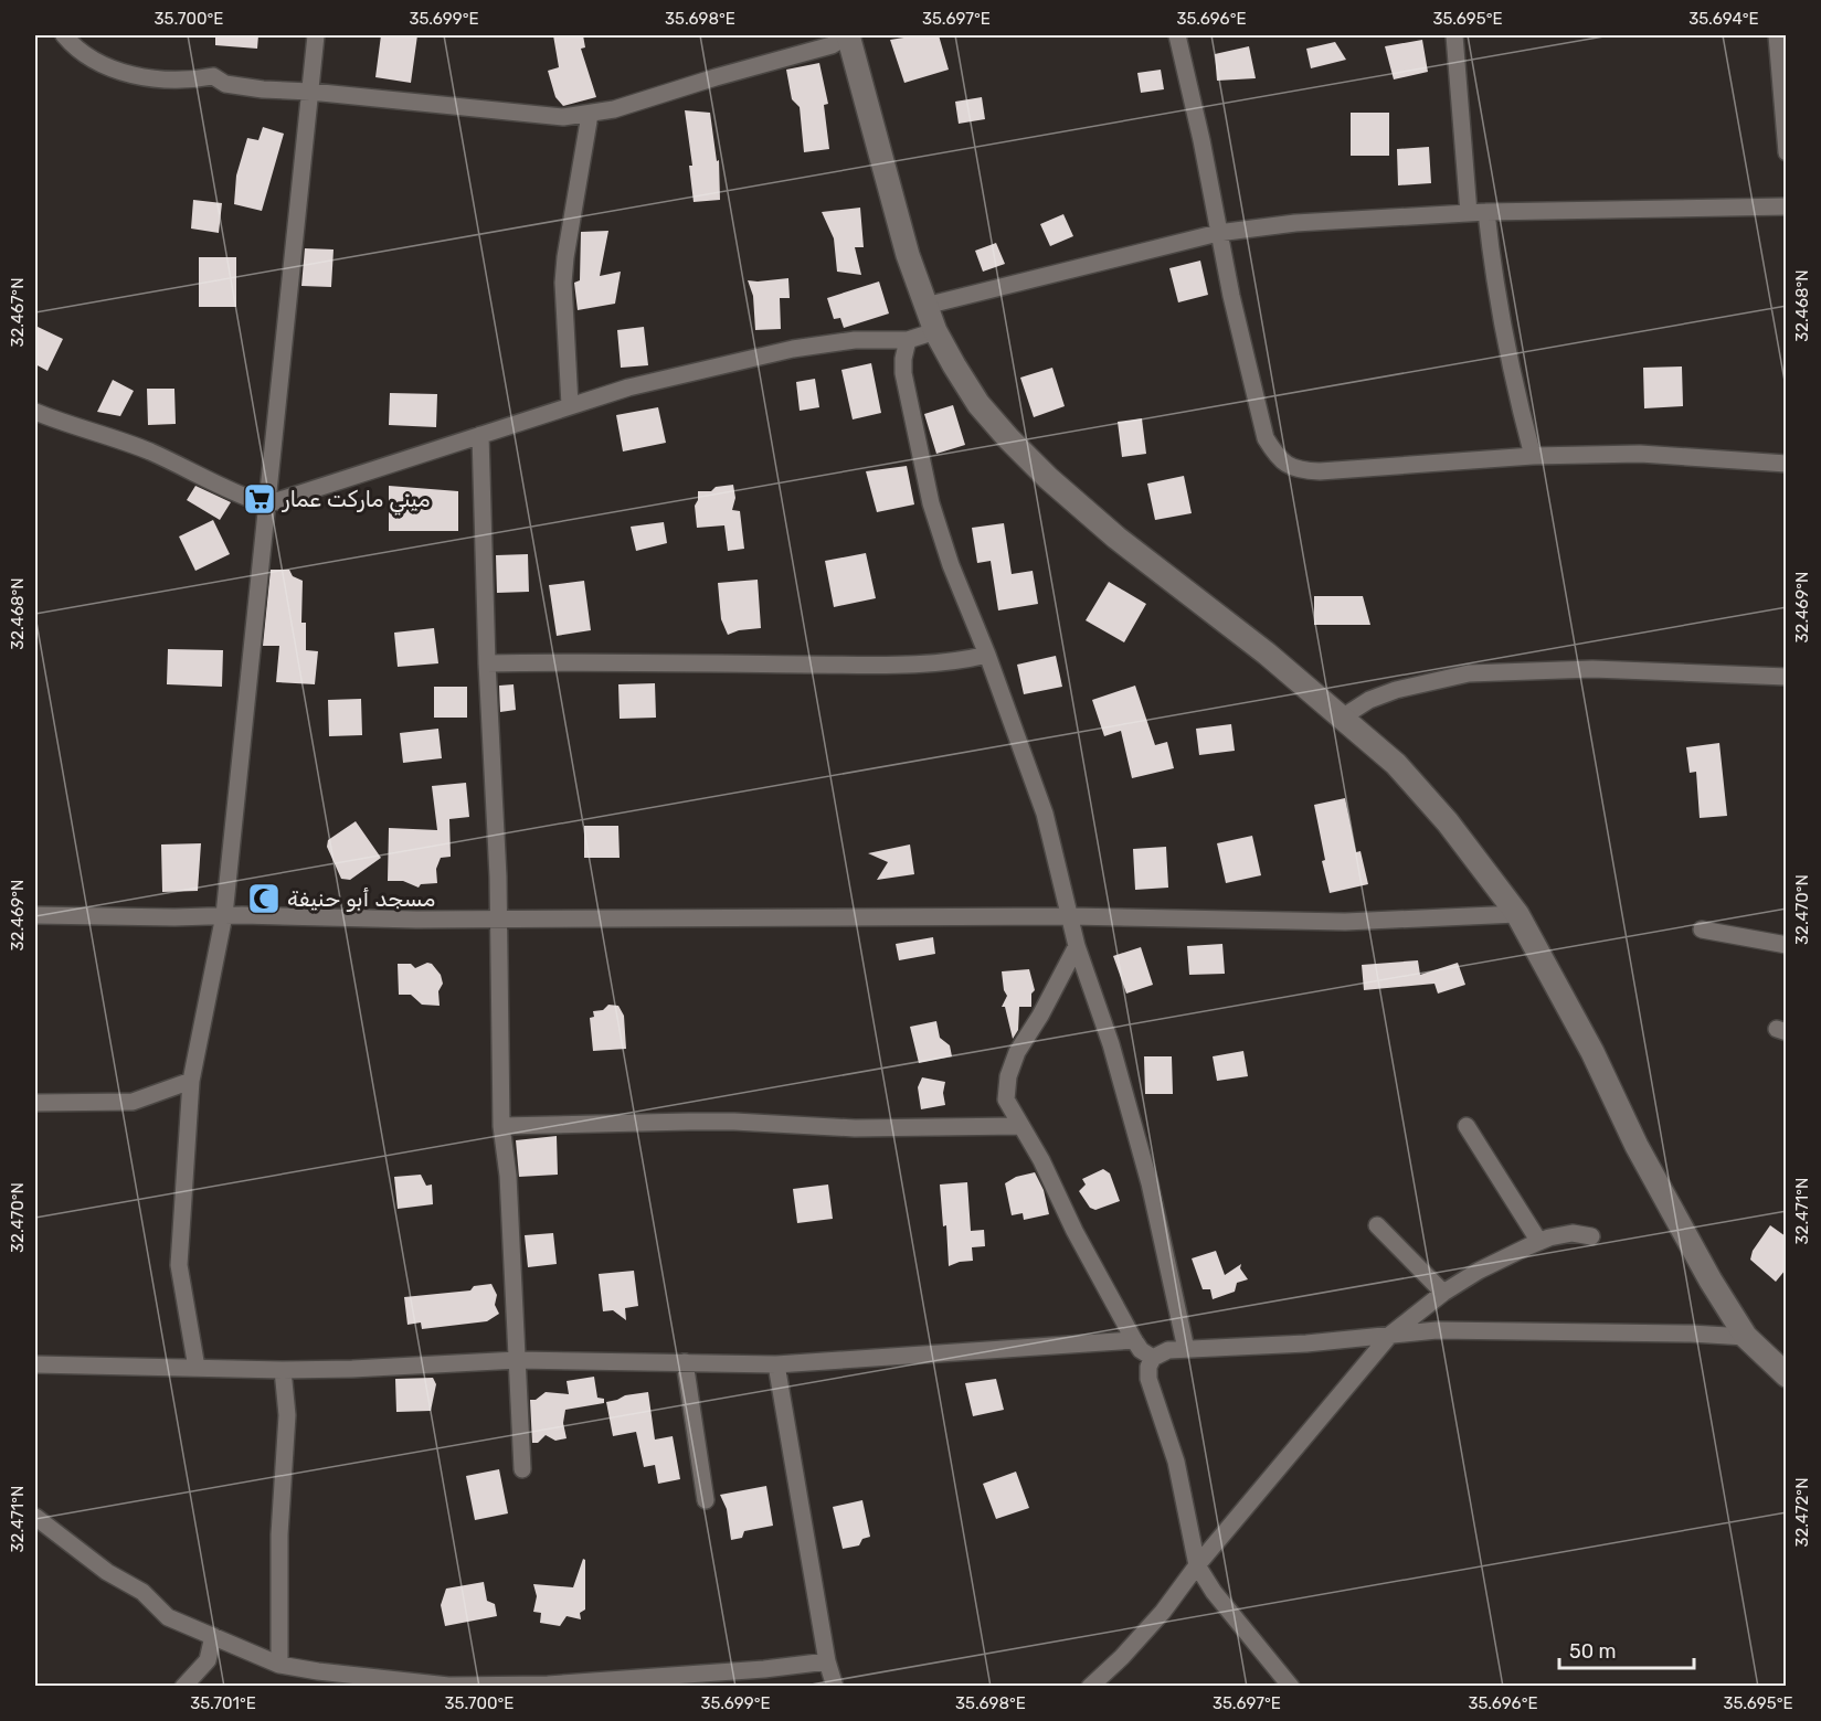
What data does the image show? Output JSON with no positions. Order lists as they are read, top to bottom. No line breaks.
{"places":{"supermarket":["ميني ماركت عمار"],"mosque":["مسجد أبو حنيفة"]},"scale_bar":"50 m","coordinates":["35.700°E","35.699°E","35.698°E","35.697°E","35.696°E","35.695°E","35.694°E","32.468°N","32.467°N","32.469°N","32.470°N","32.471°N","32.472°N","35.701°E"]}
